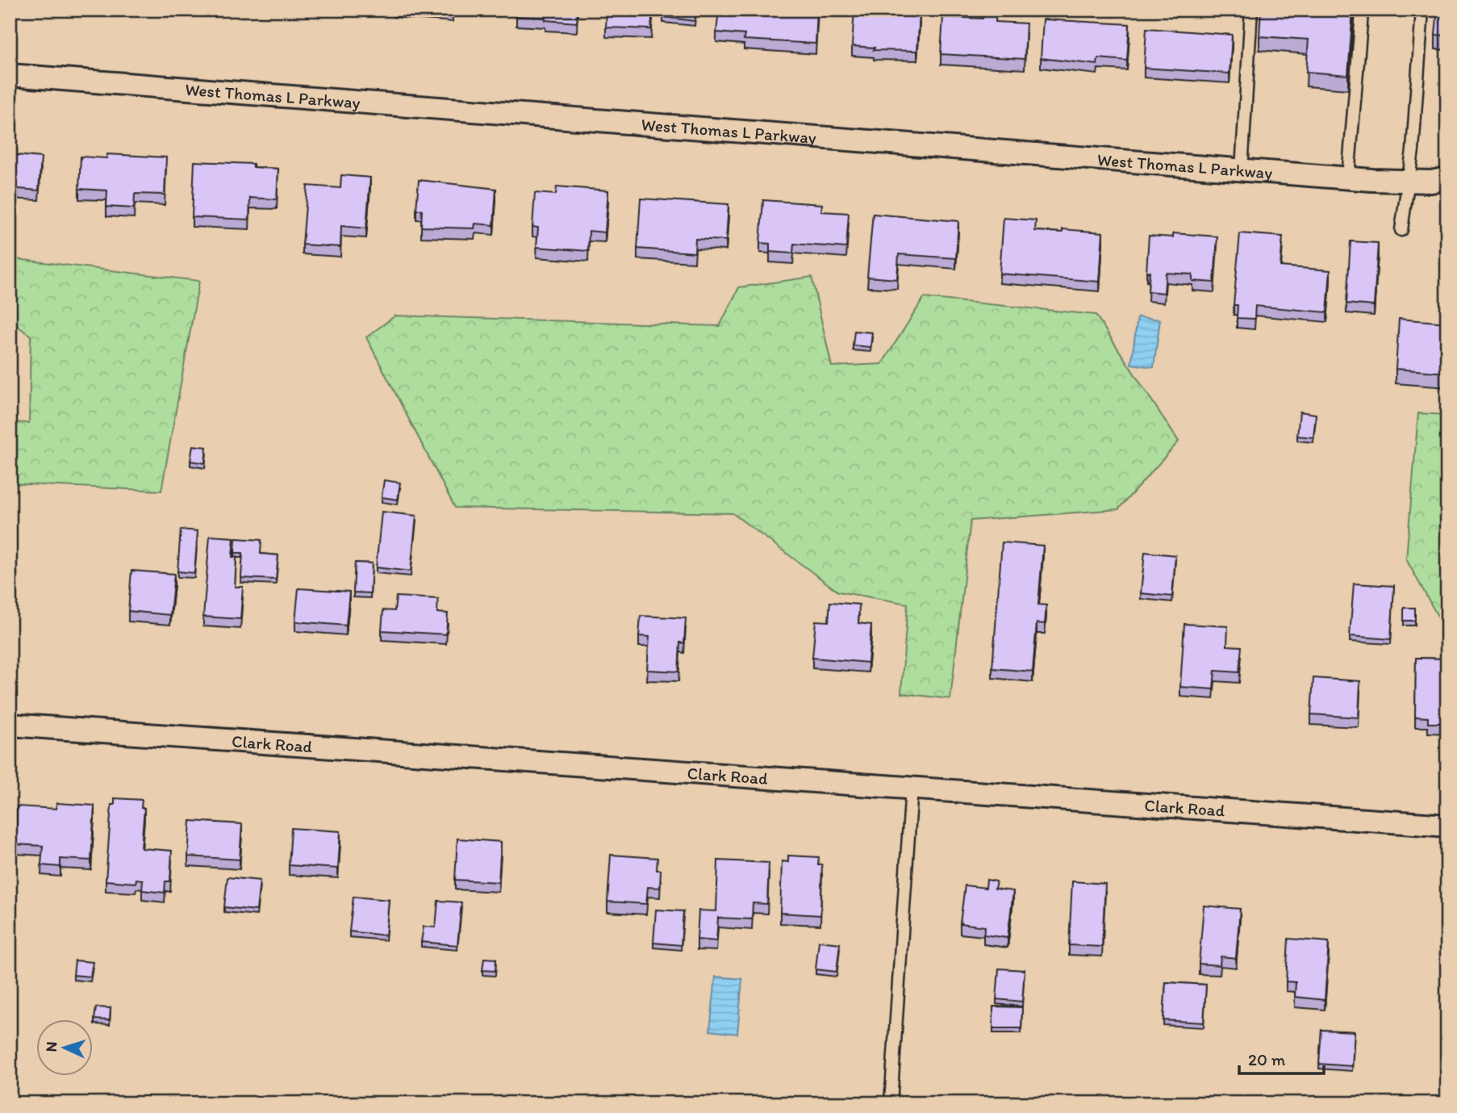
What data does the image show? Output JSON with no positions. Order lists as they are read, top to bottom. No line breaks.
{"streets":{"street":["West Thomas L Parkway","Clark Road"]},"scale_bar":"20 m","north":"left"}
